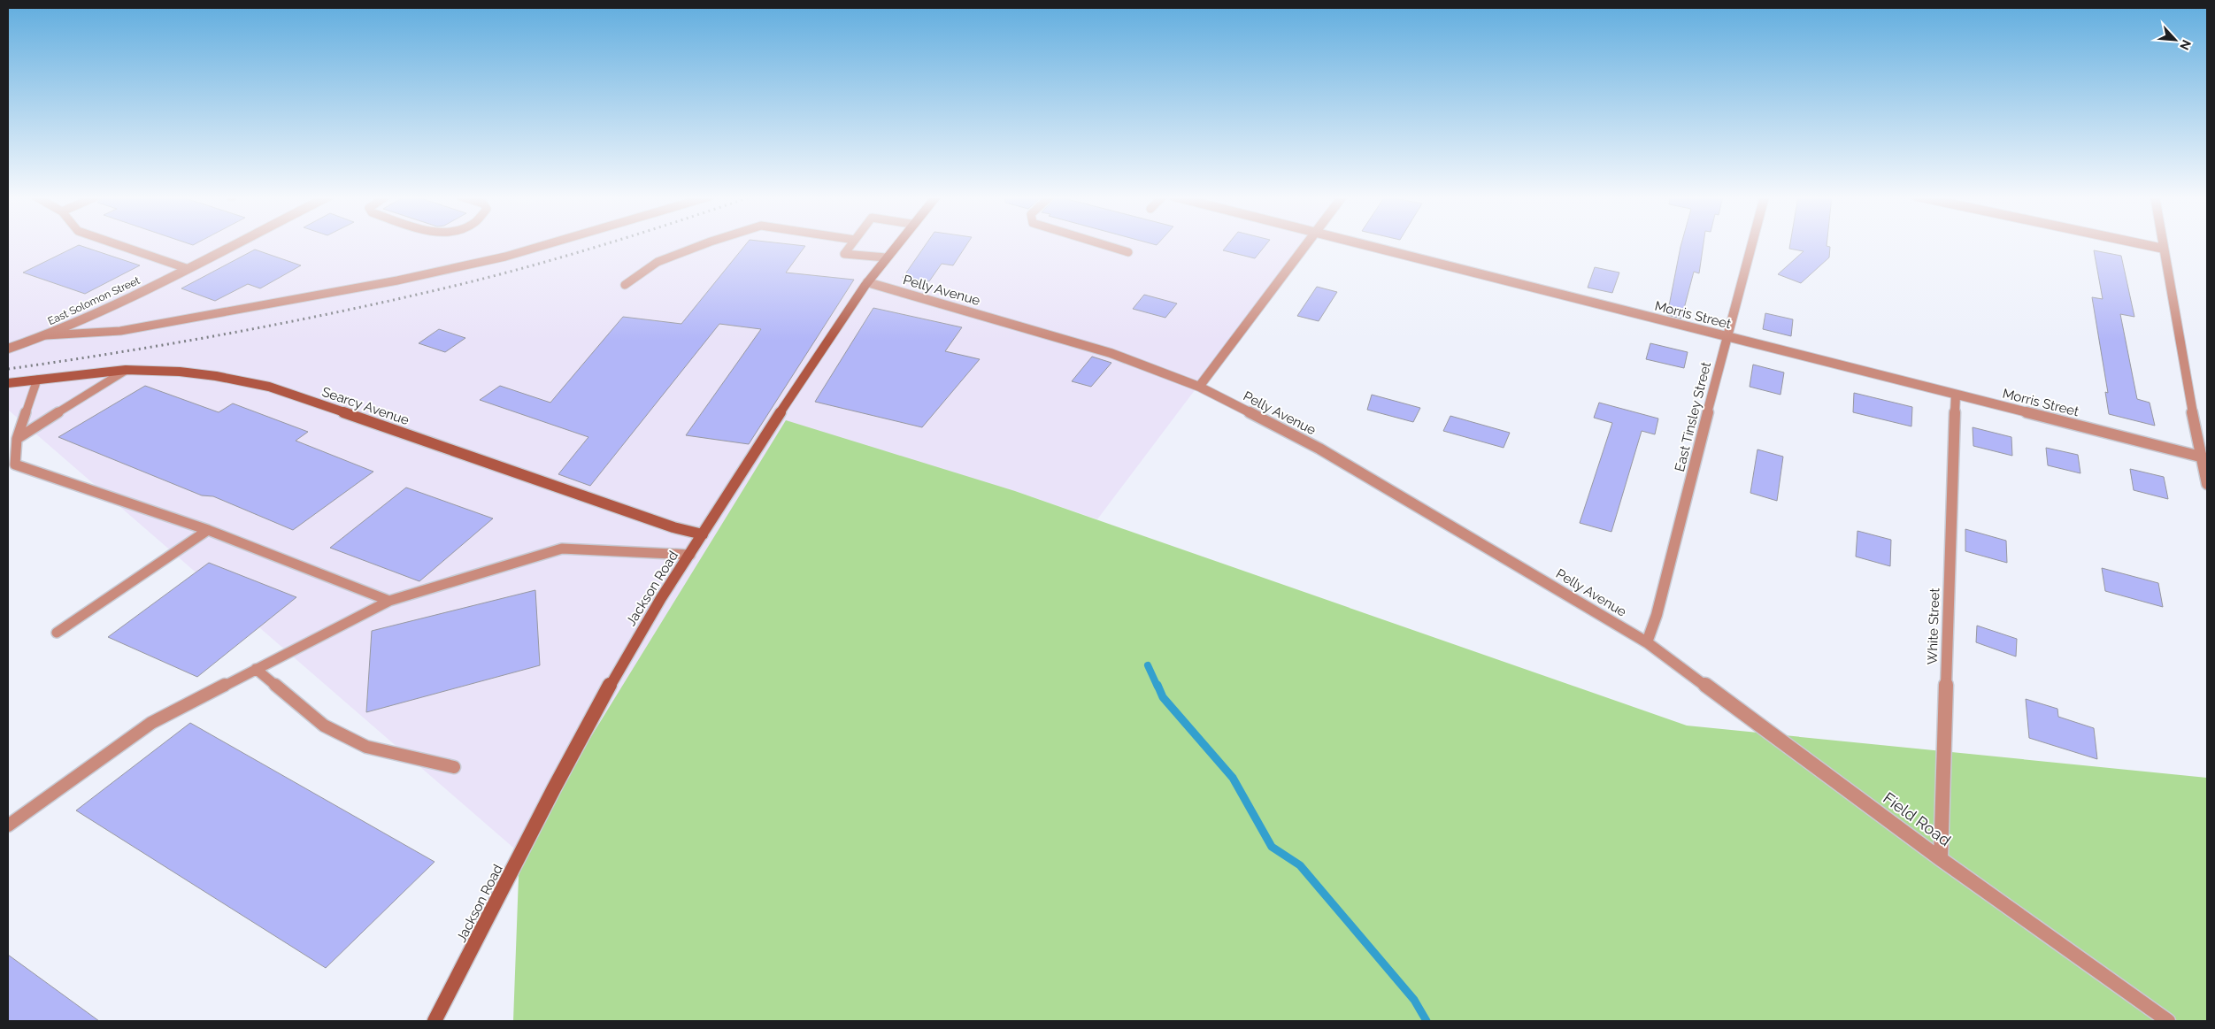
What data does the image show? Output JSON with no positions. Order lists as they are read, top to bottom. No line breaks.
{"streets":{"main road":["Searcy Avenue","Jackson Road"],"street":["Pelly Avenue","East Solomon Street","Morris Street","East Tinsley Street","White Street","Field Road"]},"crossings":[["Pelly Avenue","East Tinsley Street"],["Pelly Avenue","Jackson Road"],["Pelly Avenue","Field Road"],["Morris Street","East Tinsley Street"],["Morris Street","White Street"],["Searcy Avenue","Jackson Road"],["East Tinsley Street","Field Road"],["White Street","Field Road"]],"north":"bottom right"}
